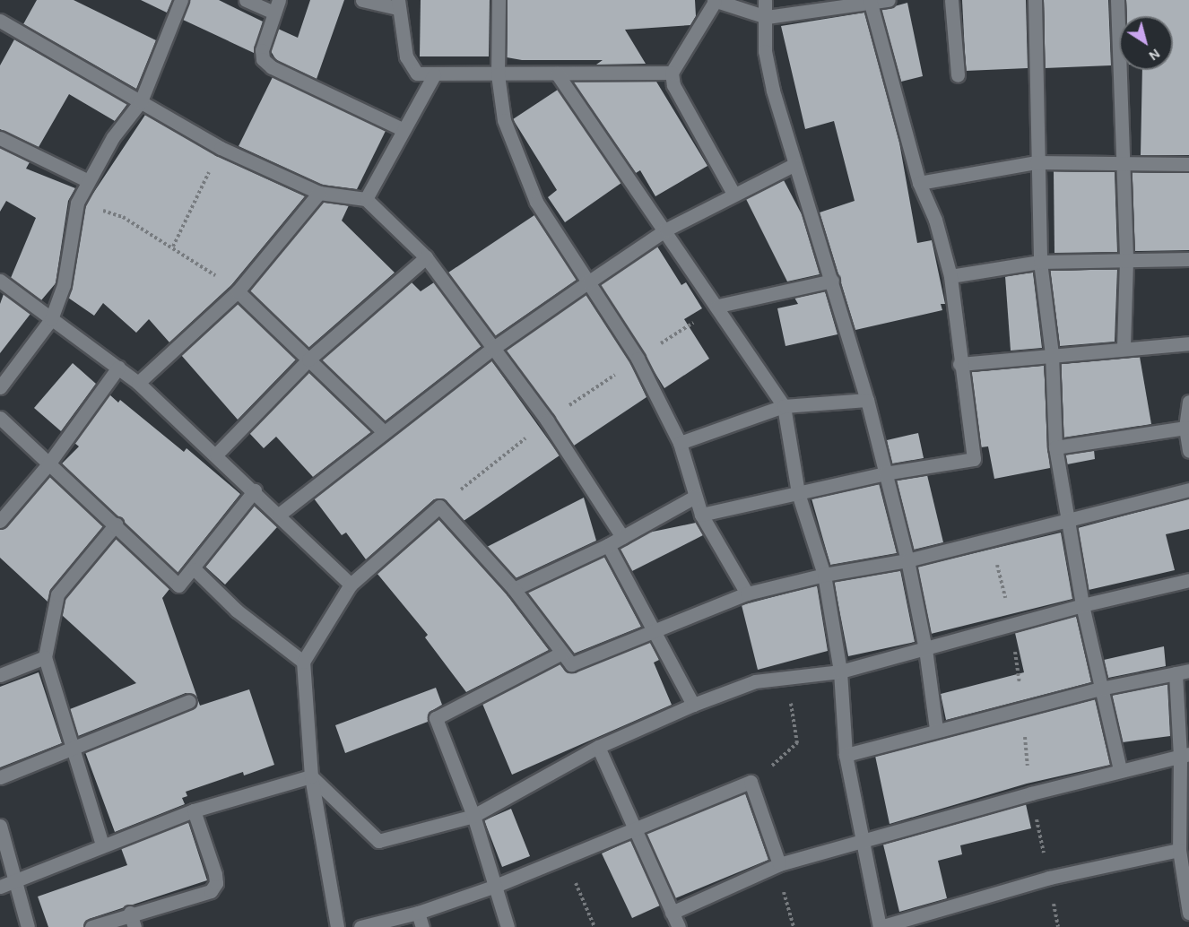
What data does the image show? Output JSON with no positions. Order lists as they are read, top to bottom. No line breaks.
{"north":"bottom right"}
